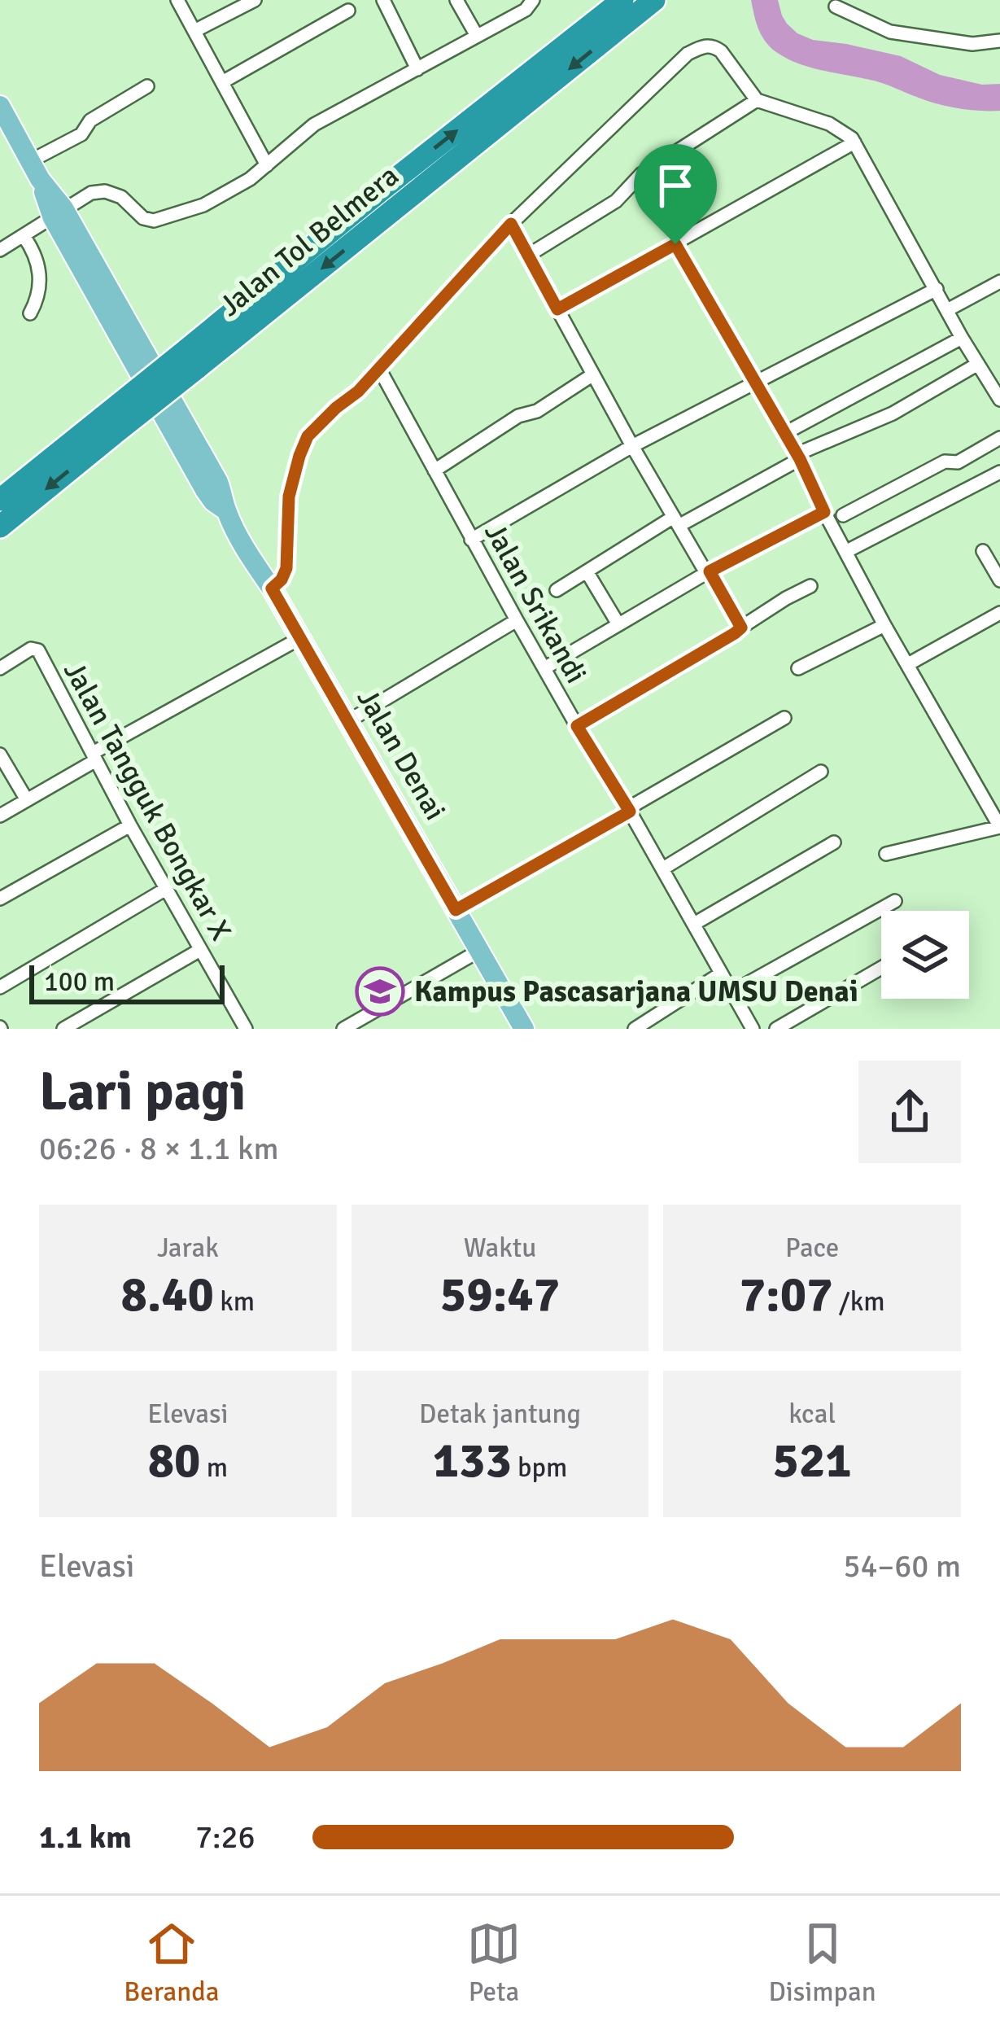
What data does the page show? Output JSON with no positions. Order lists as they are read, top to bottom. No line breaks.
{"streets":{"highway":["Jalan Tol Belmera"],"main road":["Jalan Denai"],"street":["Jalan Srikandi","Jalan Tangguk Bongkar X"]},"places":{"school or university":["Kampus Pascasarjana UMSU Denai"]},"scale_bar":"100 m","page":{"scale":"100 m","heading":["Lari pagi","06:26 · 8 × 1.1 km"],"stats":[["Jarak","8.40 km"],["Waktu","59:47"],["Pace","7:07 /km"],["Elevasi","80 m"],["Detak jantung","133 bpm"],["kcal","521"]],"chart":["Elevasi","54–60 m"],"list":[{"name":"1.1 km","note":"7:26"}],"tabs":["Beranda","Peta","Disimpan"]}}
